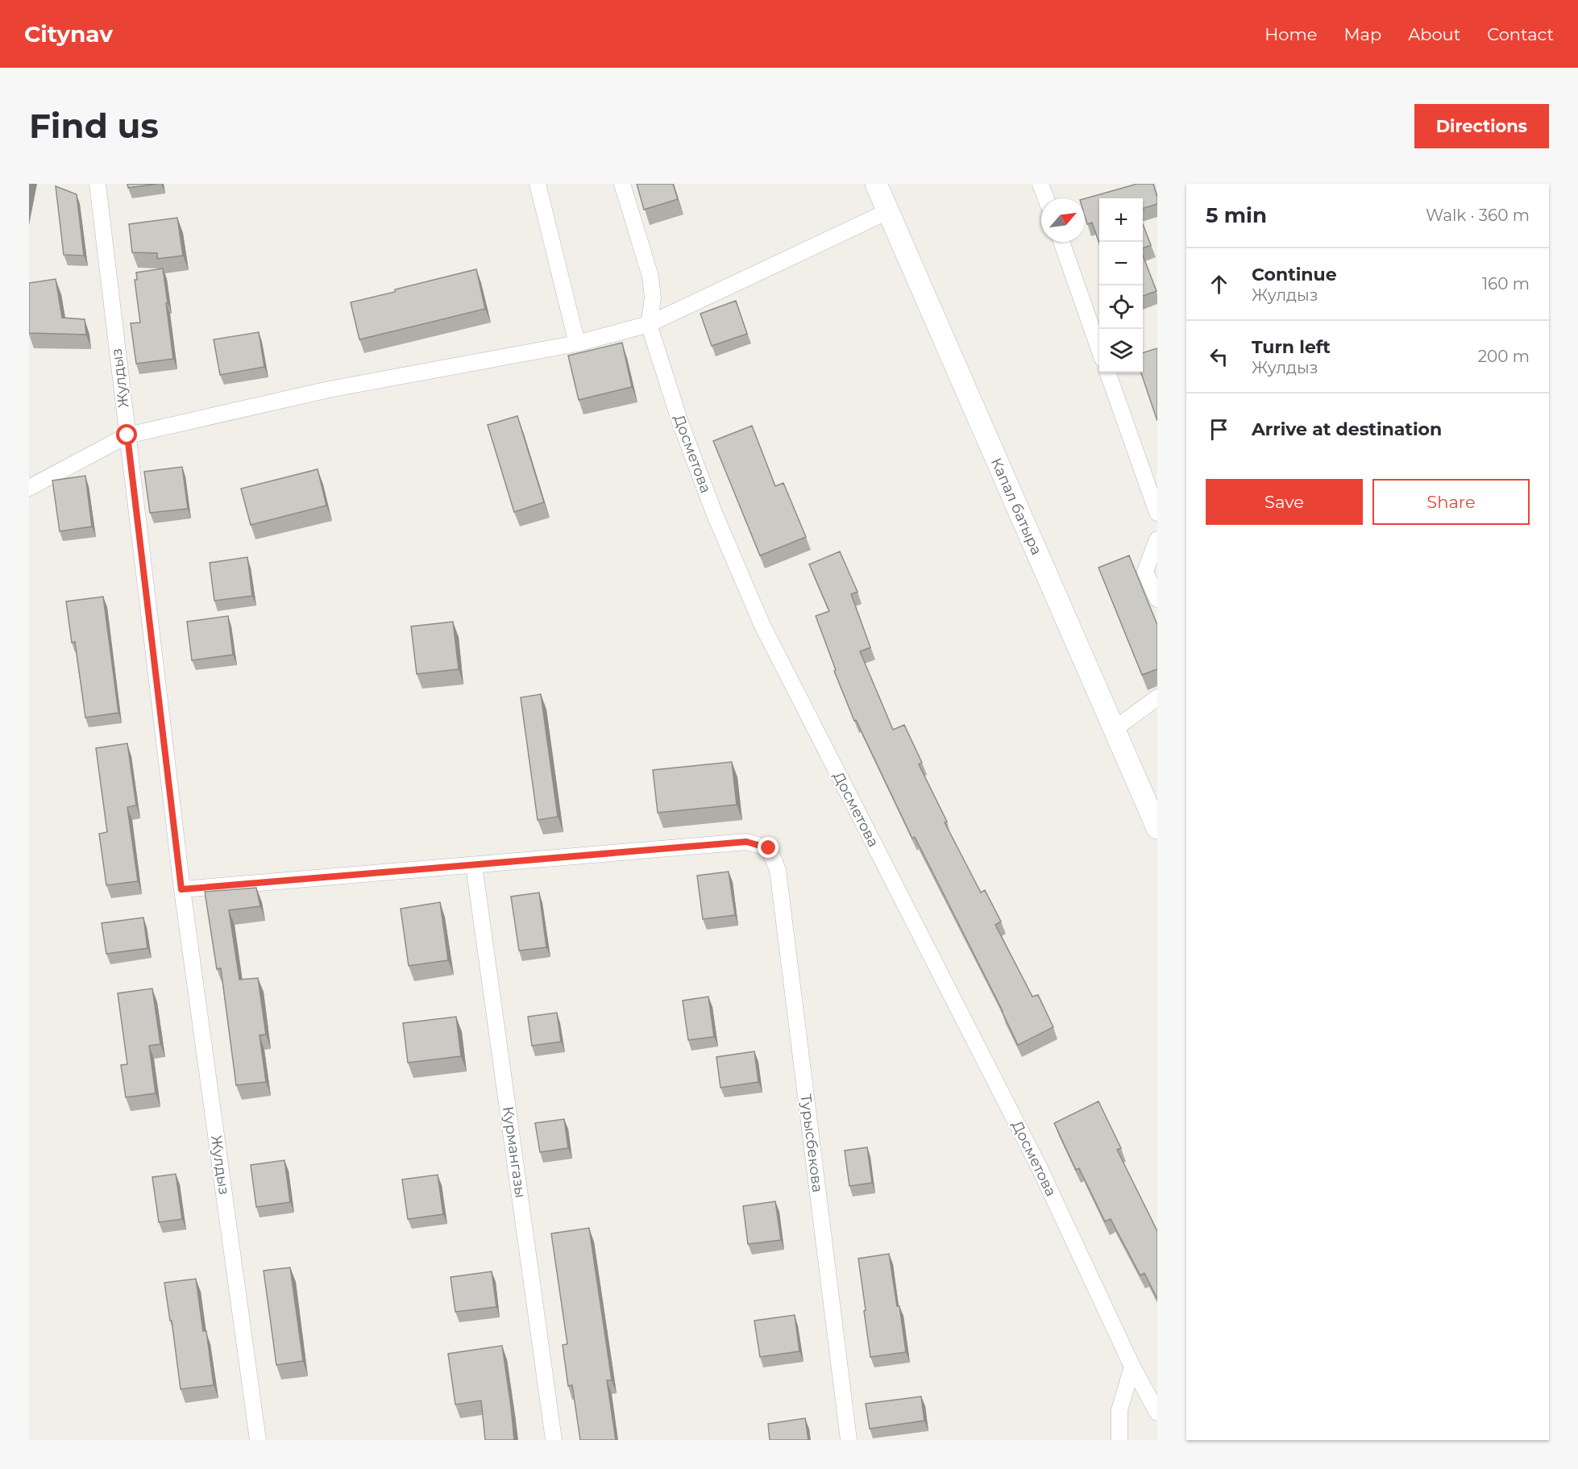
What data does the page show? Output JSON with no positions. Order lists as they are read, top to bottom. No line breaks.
{"streets":{"main road":["Капал батыра"],"street":["Жулдыз","Досметова","Турысбекова","Курмангазы"]},"crossings":[["Турысбекова","Курмангазы"]],"north":"top right","page":{"header":"Citynav","nav":["Home","Map","About","Contact"],"buttons":["Directions",["Save","Share"]],"title":"Find us","heading":["5 min","Walk · 360 m"],"map_buttons":["+","−"],"list":[["Continue","Жулдыз","160 m"],["Turn left","Жулдыз","200 m"],"Arrive at destination"]}}
